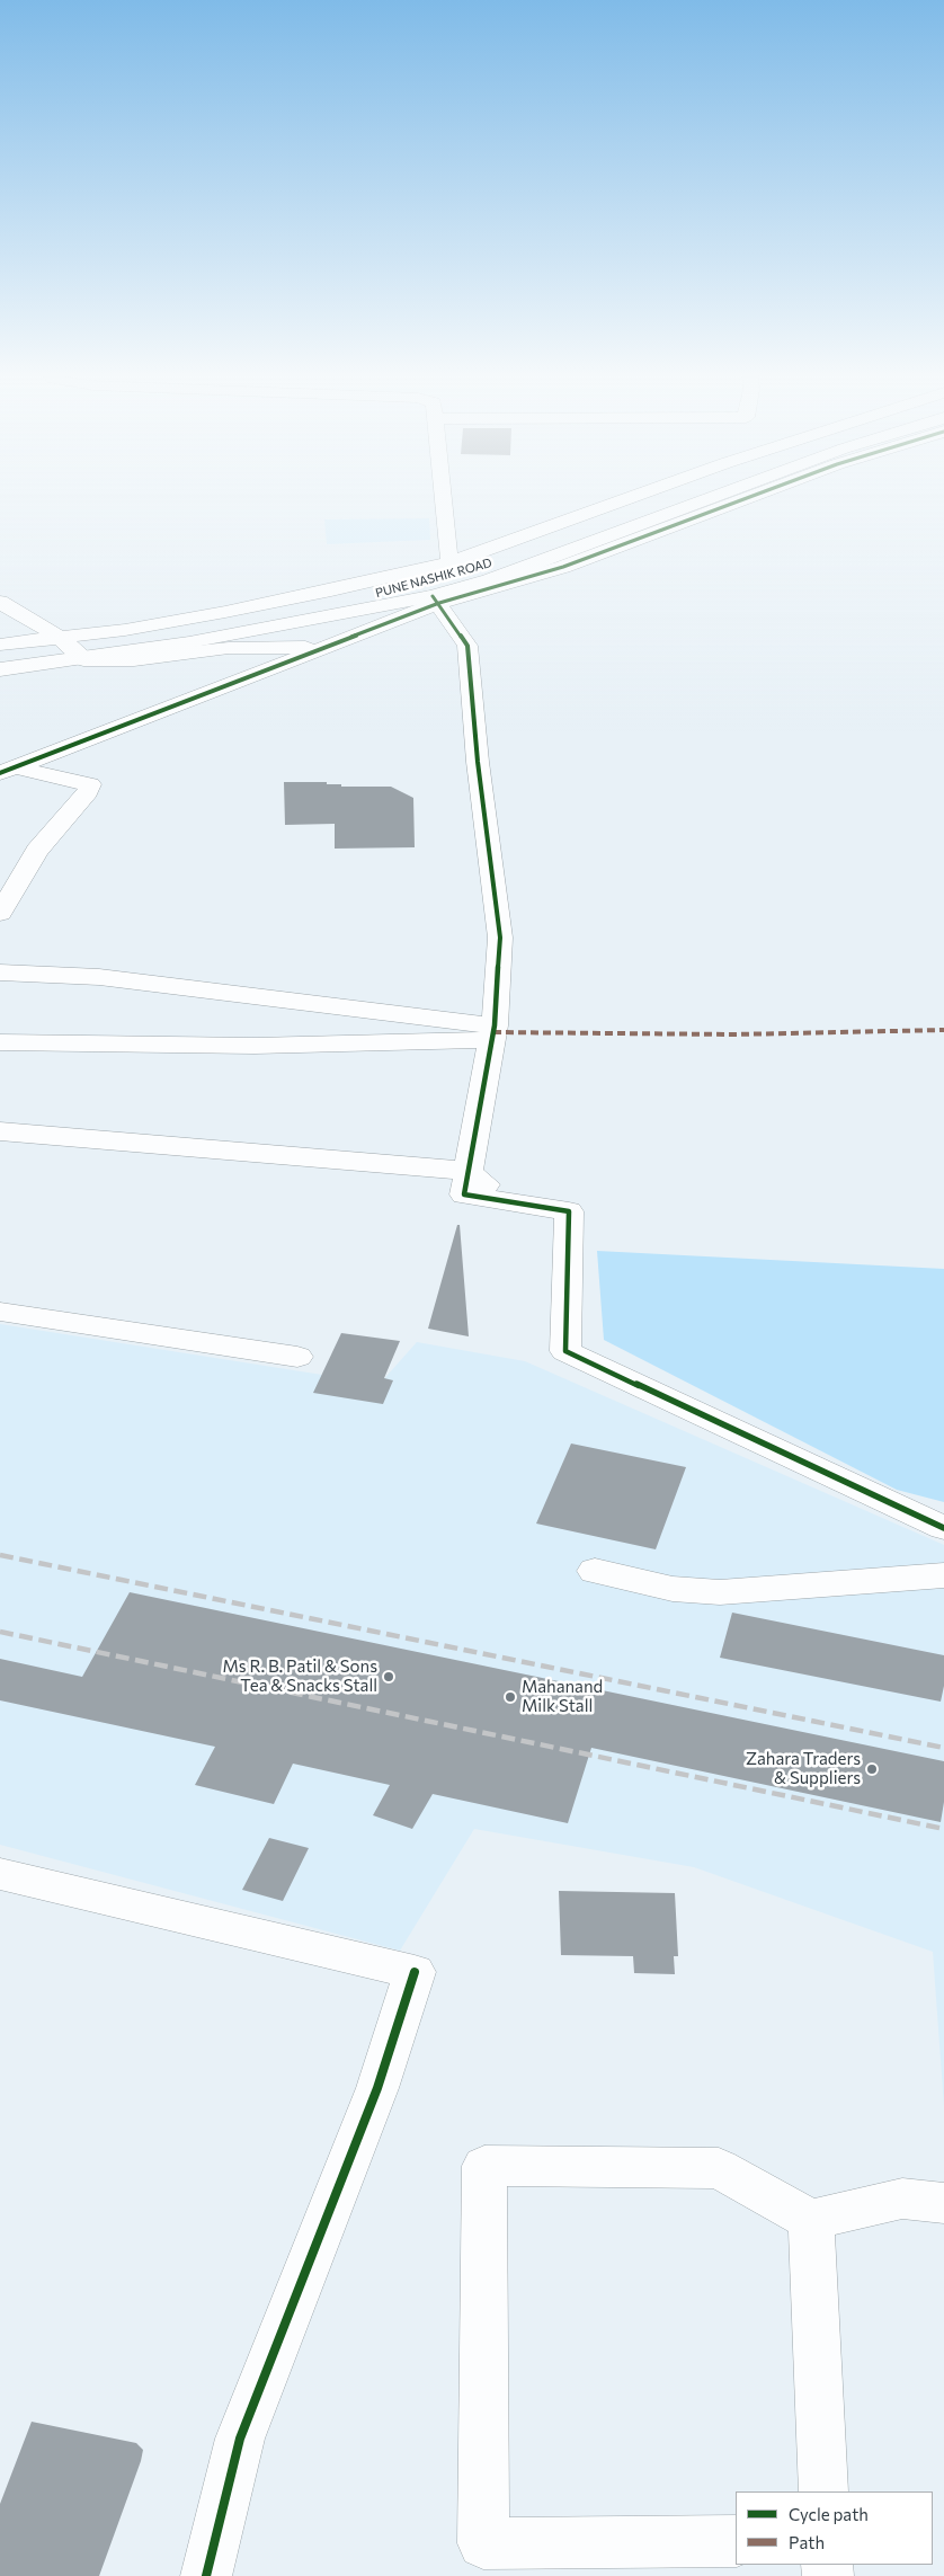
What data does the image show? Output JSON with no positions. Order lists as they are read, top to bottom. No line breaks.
{"streets":{"main road":["PUNE NASHIK ROAD"]},"places":["Ms R. B. Patil & Sons Tea & Snacks Stall","Mahanand Milk Stall","Zahara Traders & Suppliers"],"legend":["Cycle path","Path"]}
